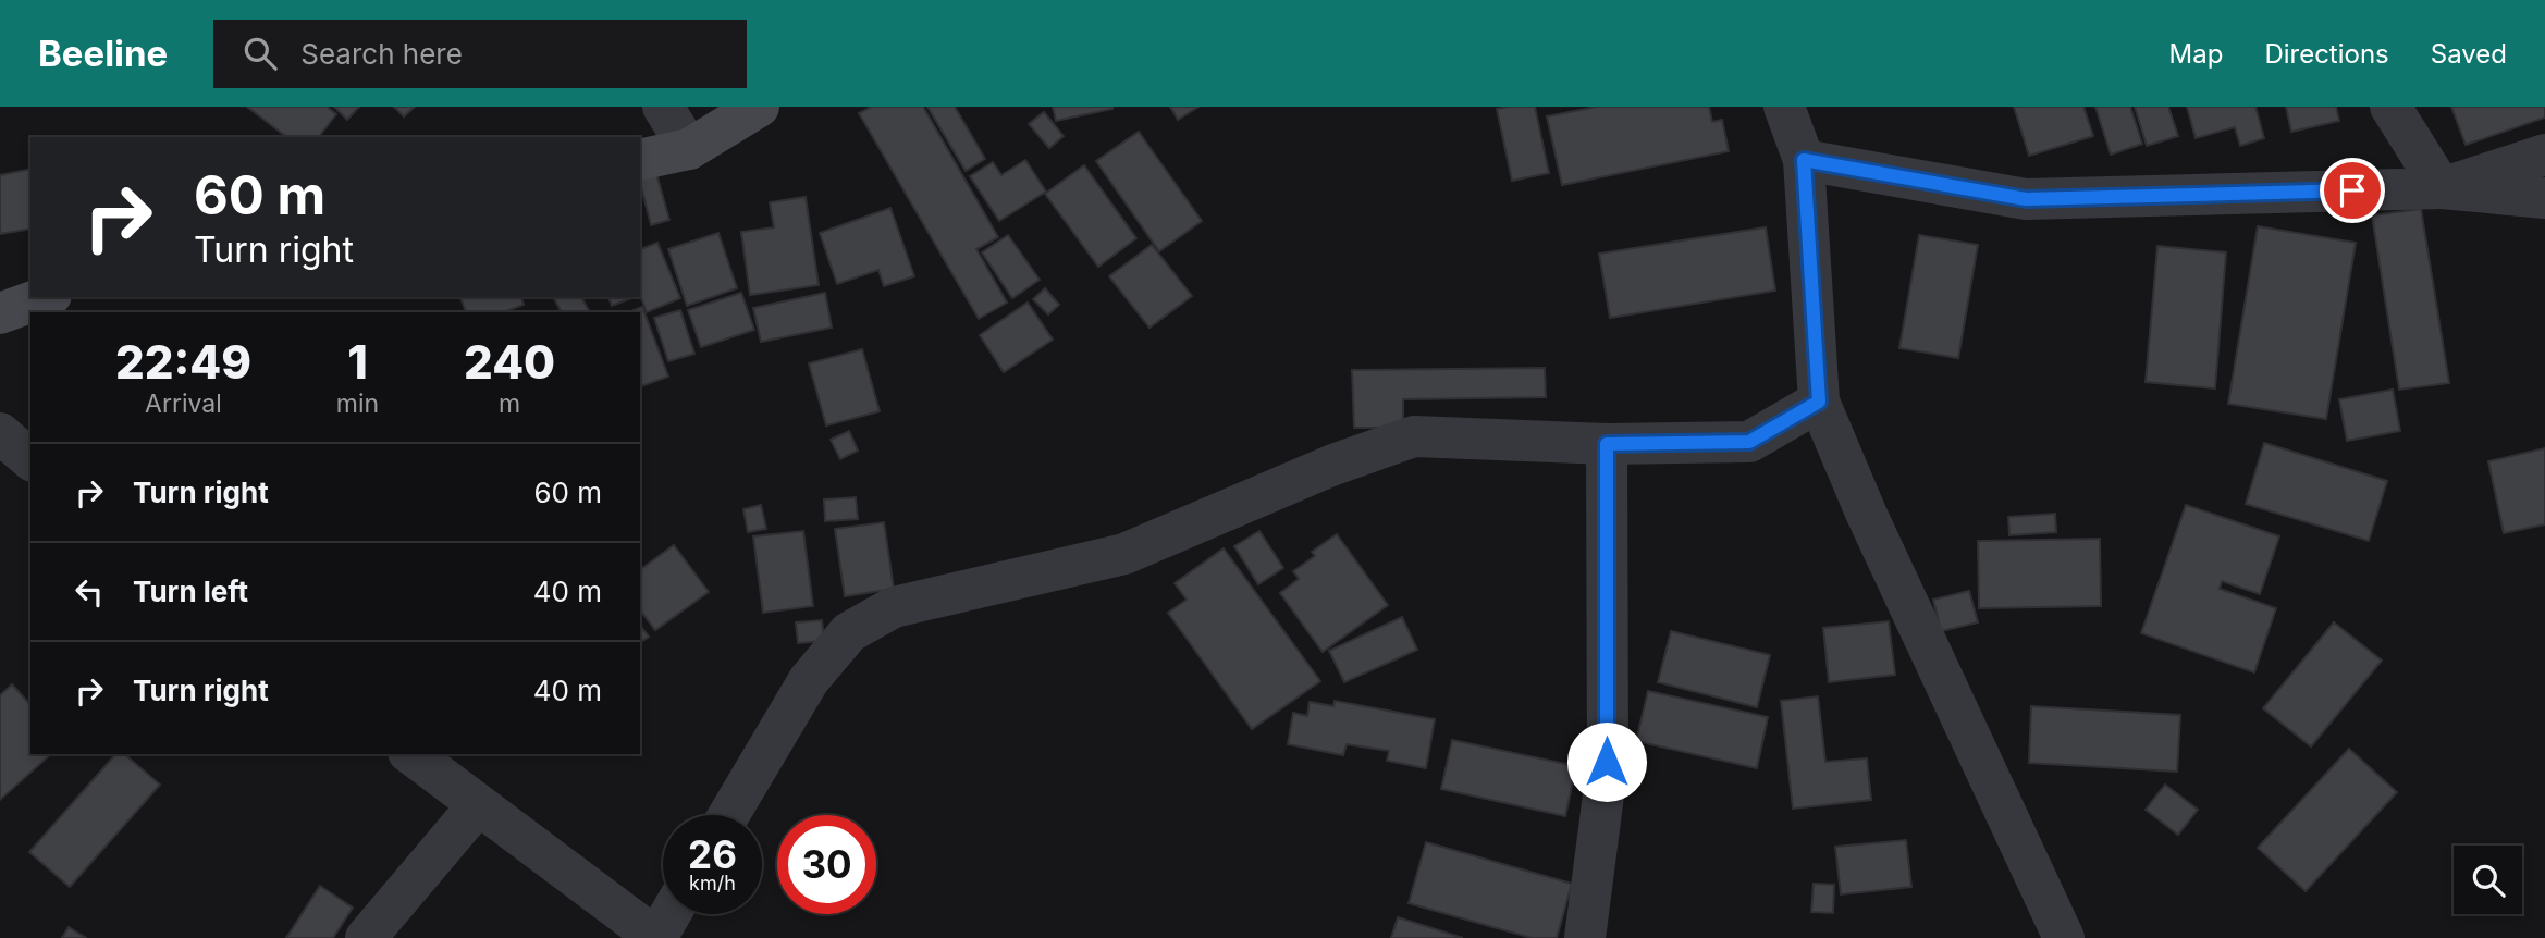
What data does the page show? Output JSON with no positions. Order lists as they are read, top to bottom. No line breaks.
{"page":{"header":"Beeline","search":"Search here","nav":["Map","Directions","Saved"],"turn":["60 m","Turn right"],"eta":["22:49","Arrival","1","min","240","m"],"list":[{"name":"Turn right","value":"60 m"},{"name":"Turn left","value":"40 m"},{"name":"Turn right","value":"40 m"}],"speed":"26 km/h","limit":"30"}}
